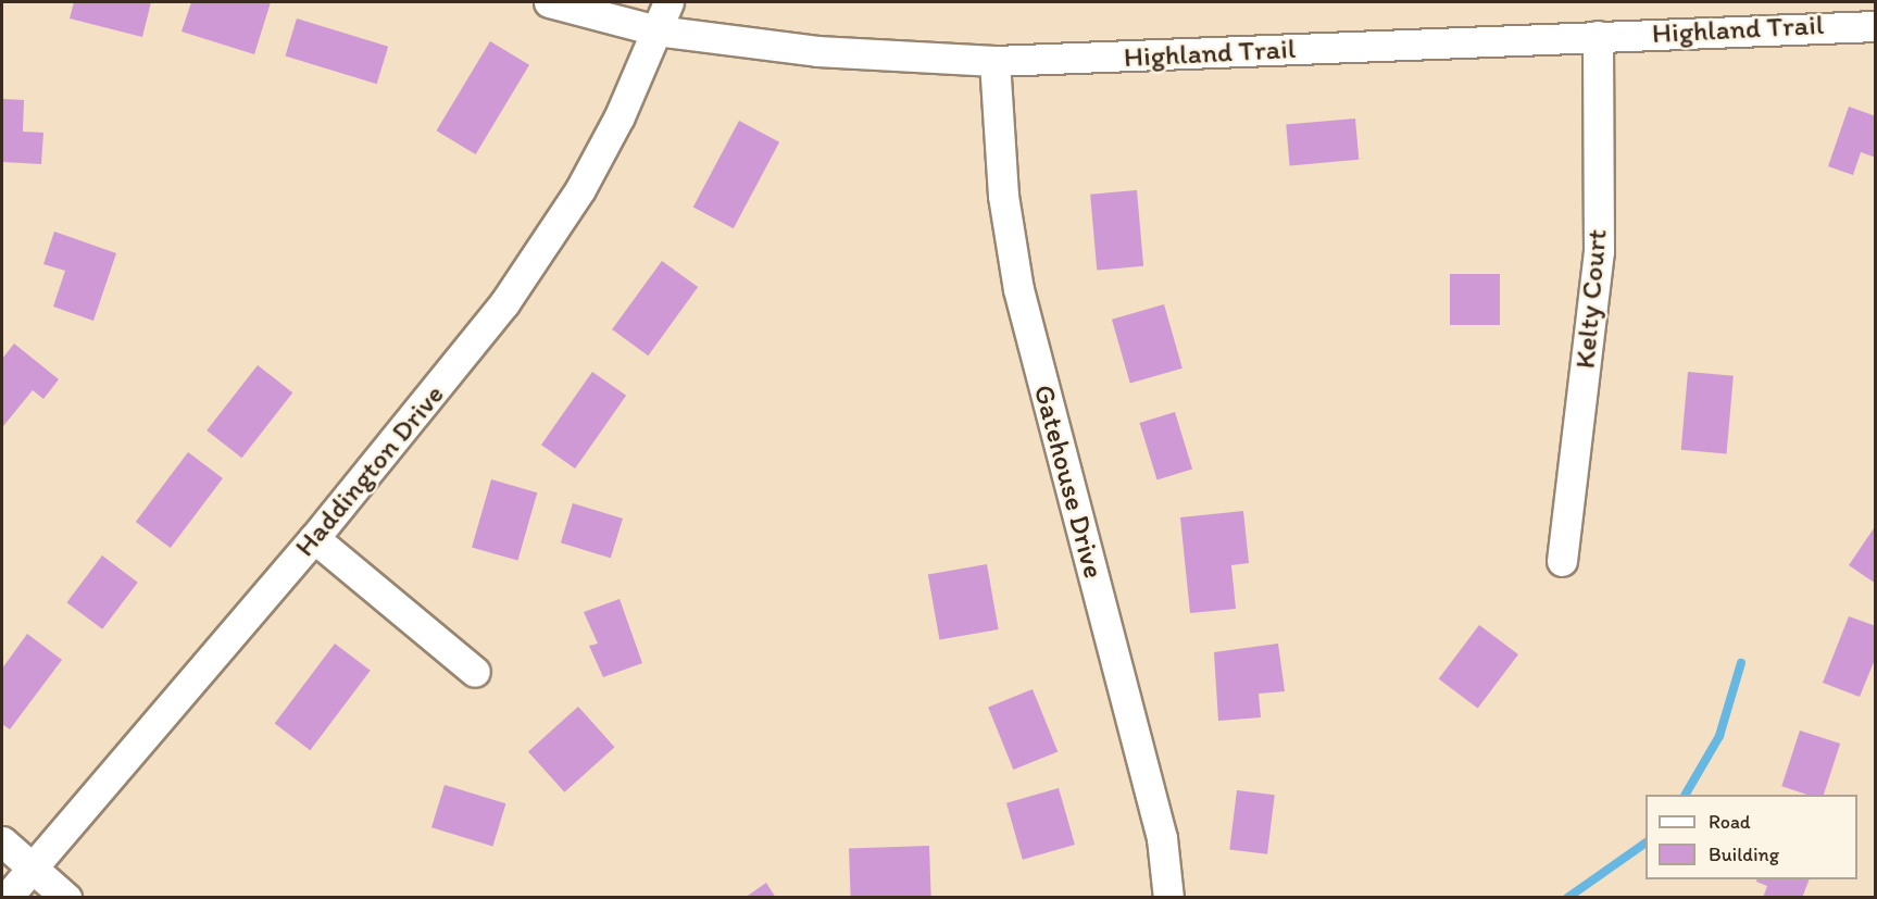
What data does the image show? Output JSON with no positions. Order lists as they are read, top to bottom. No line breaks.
{"streets":{"street":["Highland Trail","Kelty Court","Haddington Drive","Gatehouse Drive"]},"crossings":[["Highland Trail","Kelty Court"],["Highland Trail","Haddington Drive"],["Highland Trail","Gatehouse Drive"]],"legend":["Road","Building"]}
